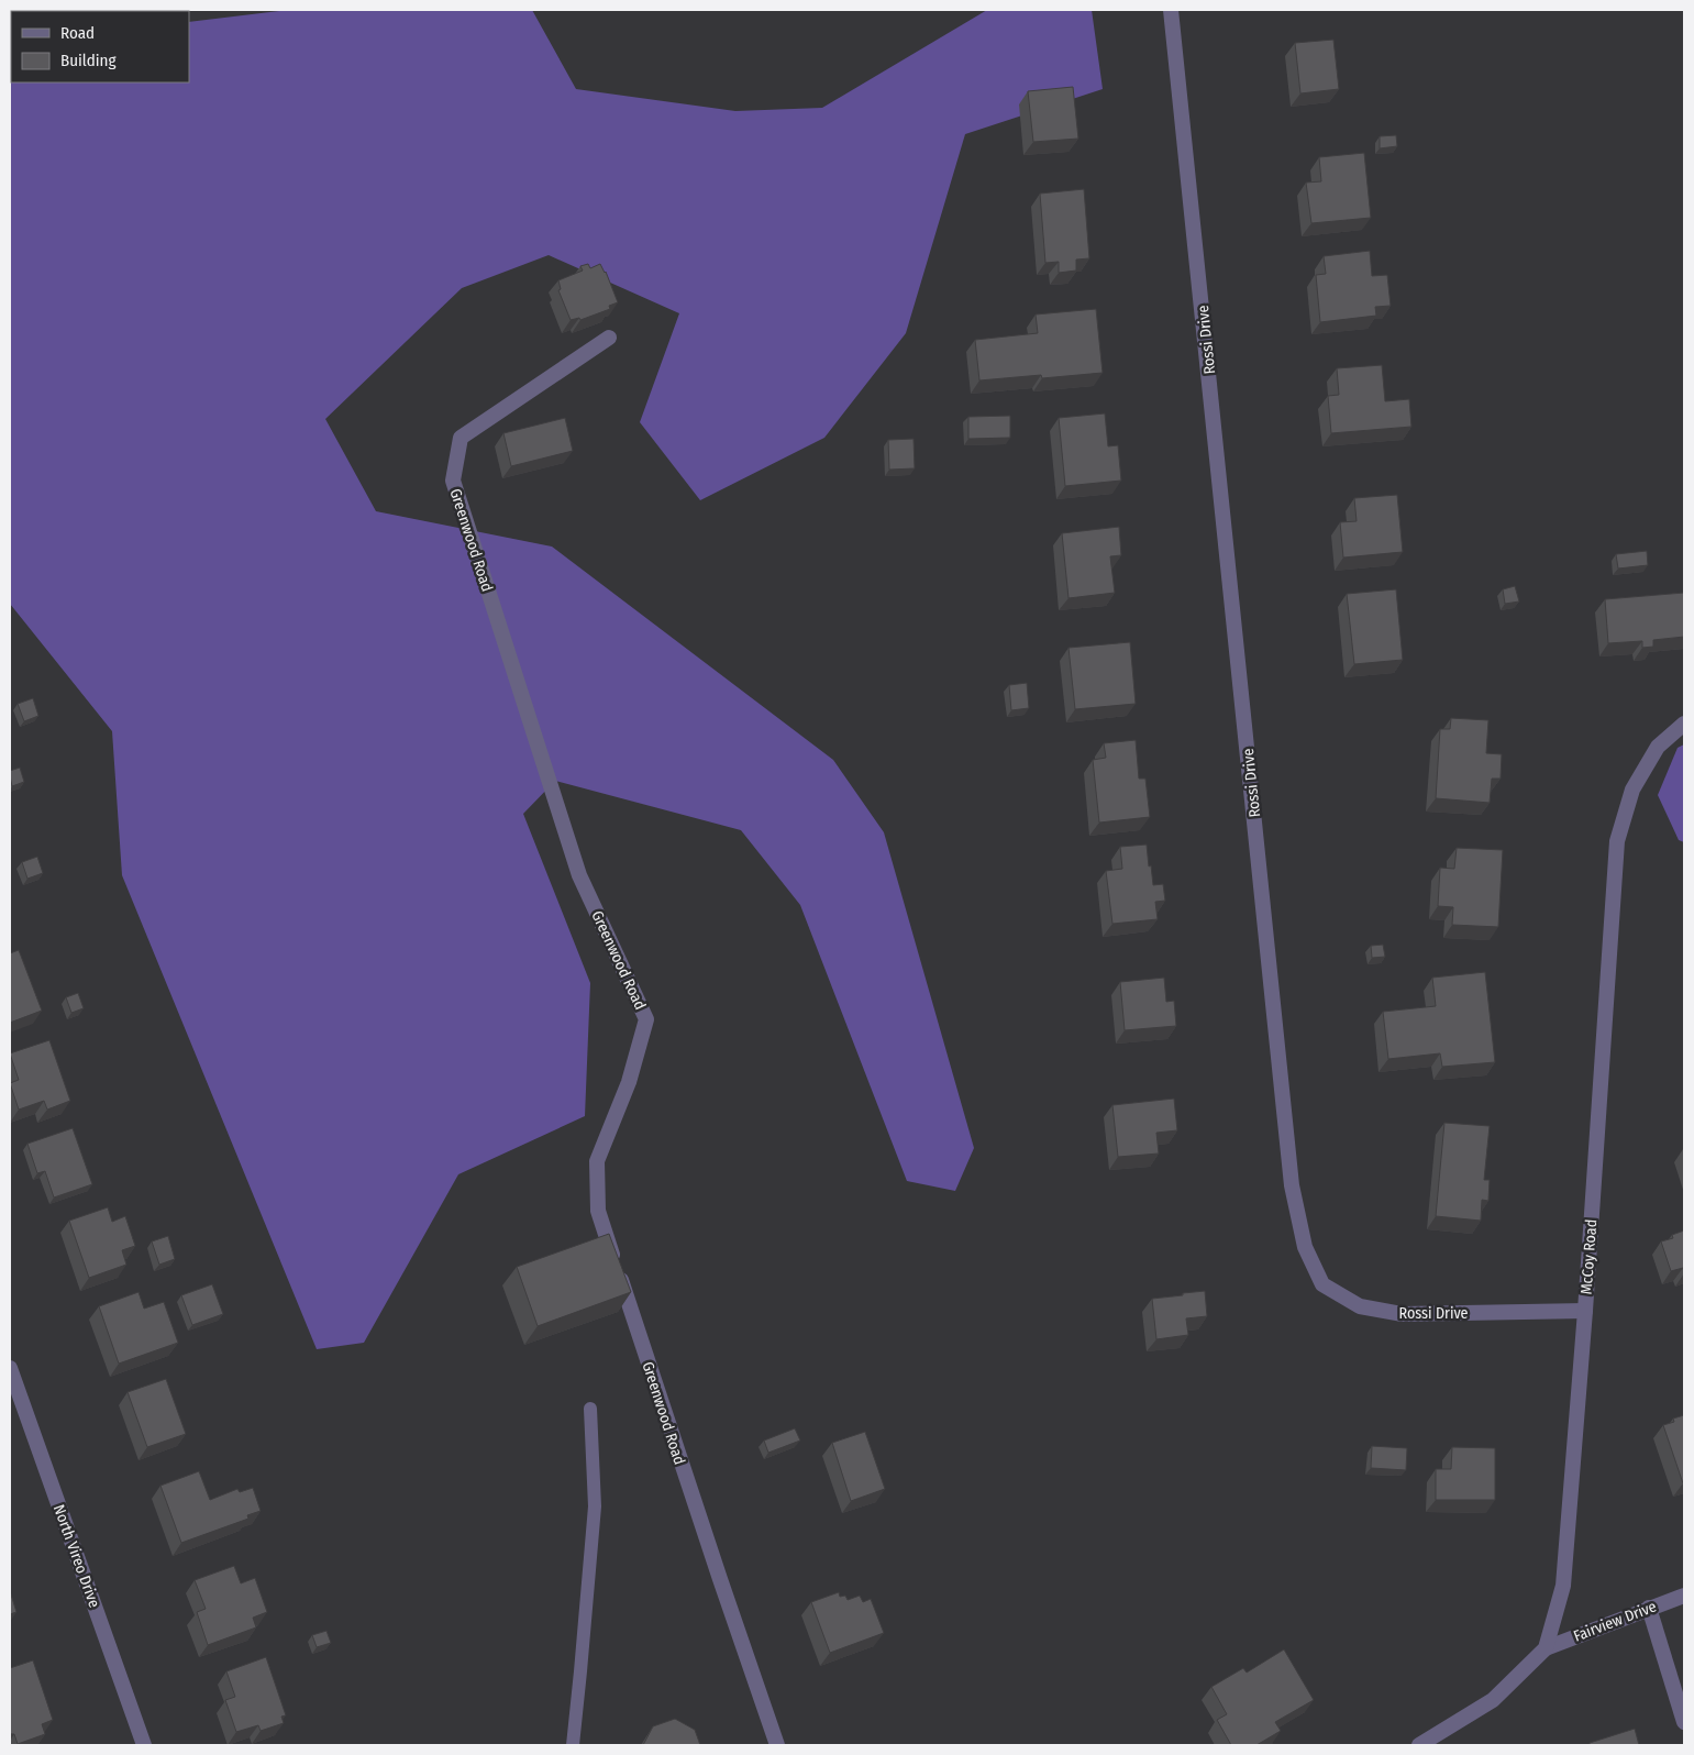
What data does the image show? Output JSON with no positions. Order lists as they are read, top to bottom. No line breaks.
{"streets":{"street":["Rossi Drive","Greenwood Road","McCoy Road","North Vireo Drive","Fairview Drive"]},"crossings":[["Rossi Drive","McCoy Road"],["McCoy Road","Fairview Drive"]],"legend":["Road","Building"]}
